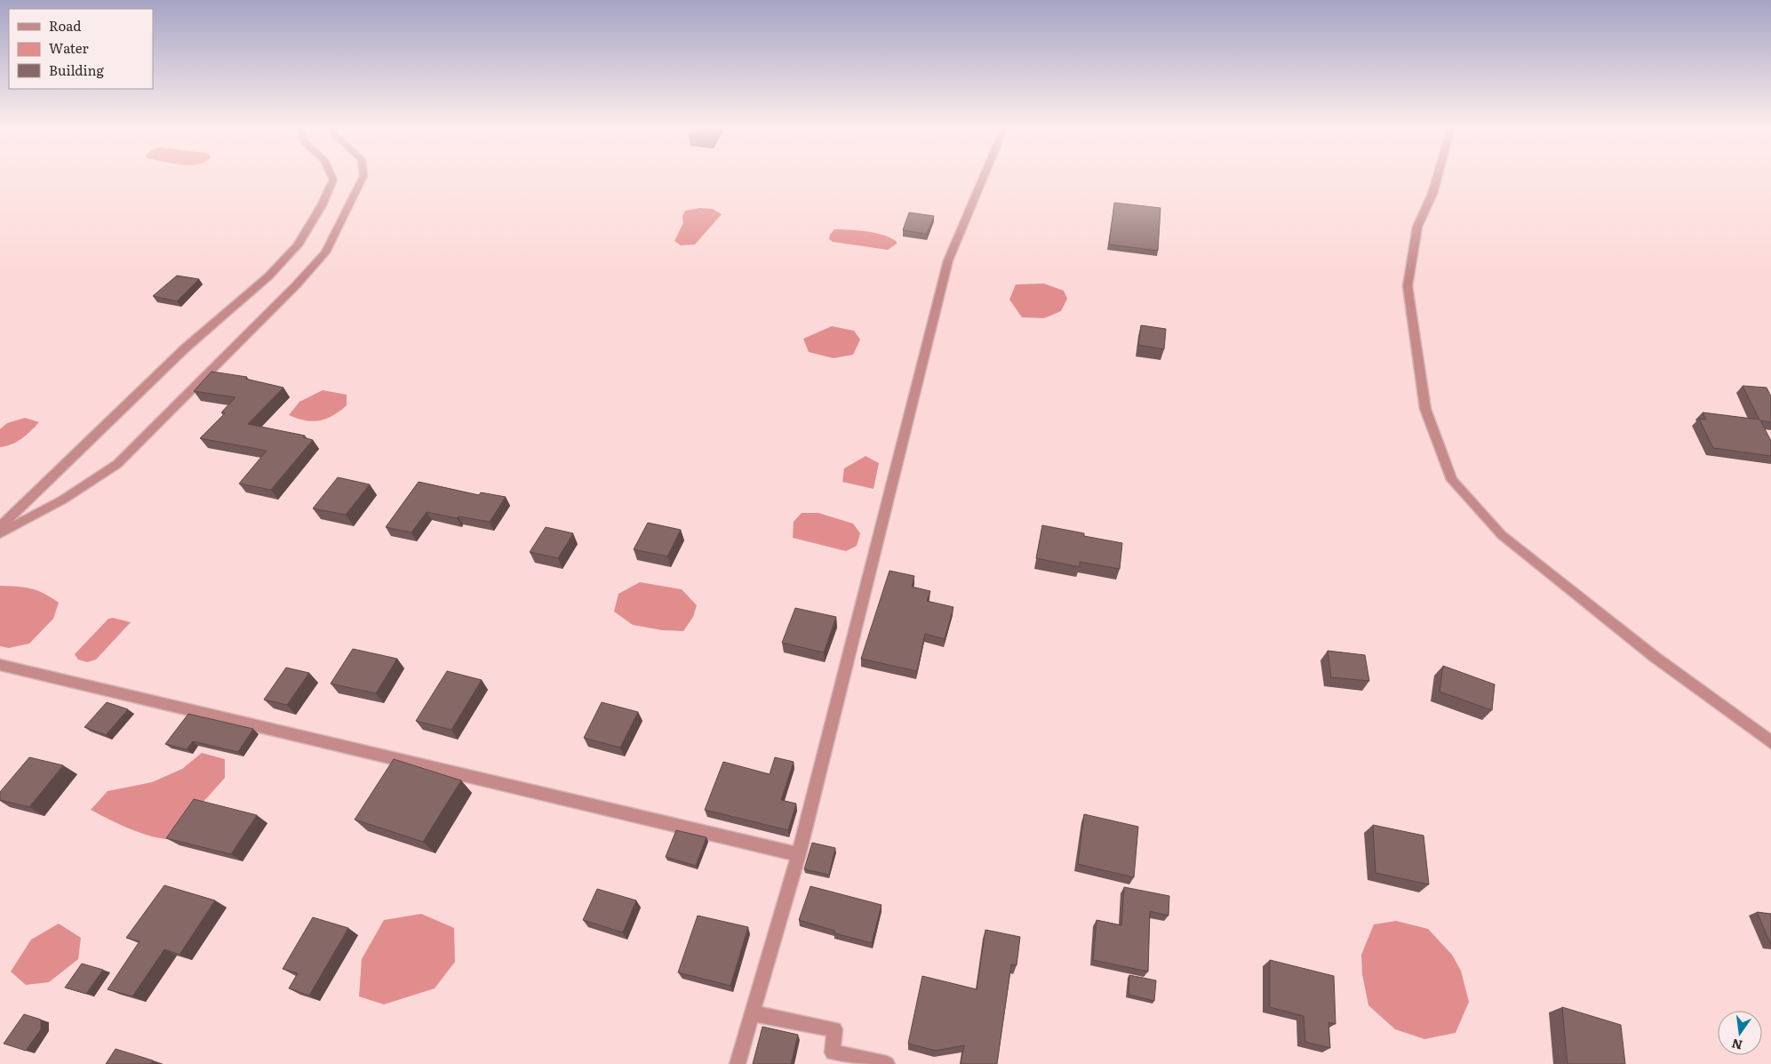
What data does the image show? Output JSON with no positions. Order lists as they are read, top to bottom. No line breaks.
{"legend":["Road","Water","Building"],"north":"bottom"}
